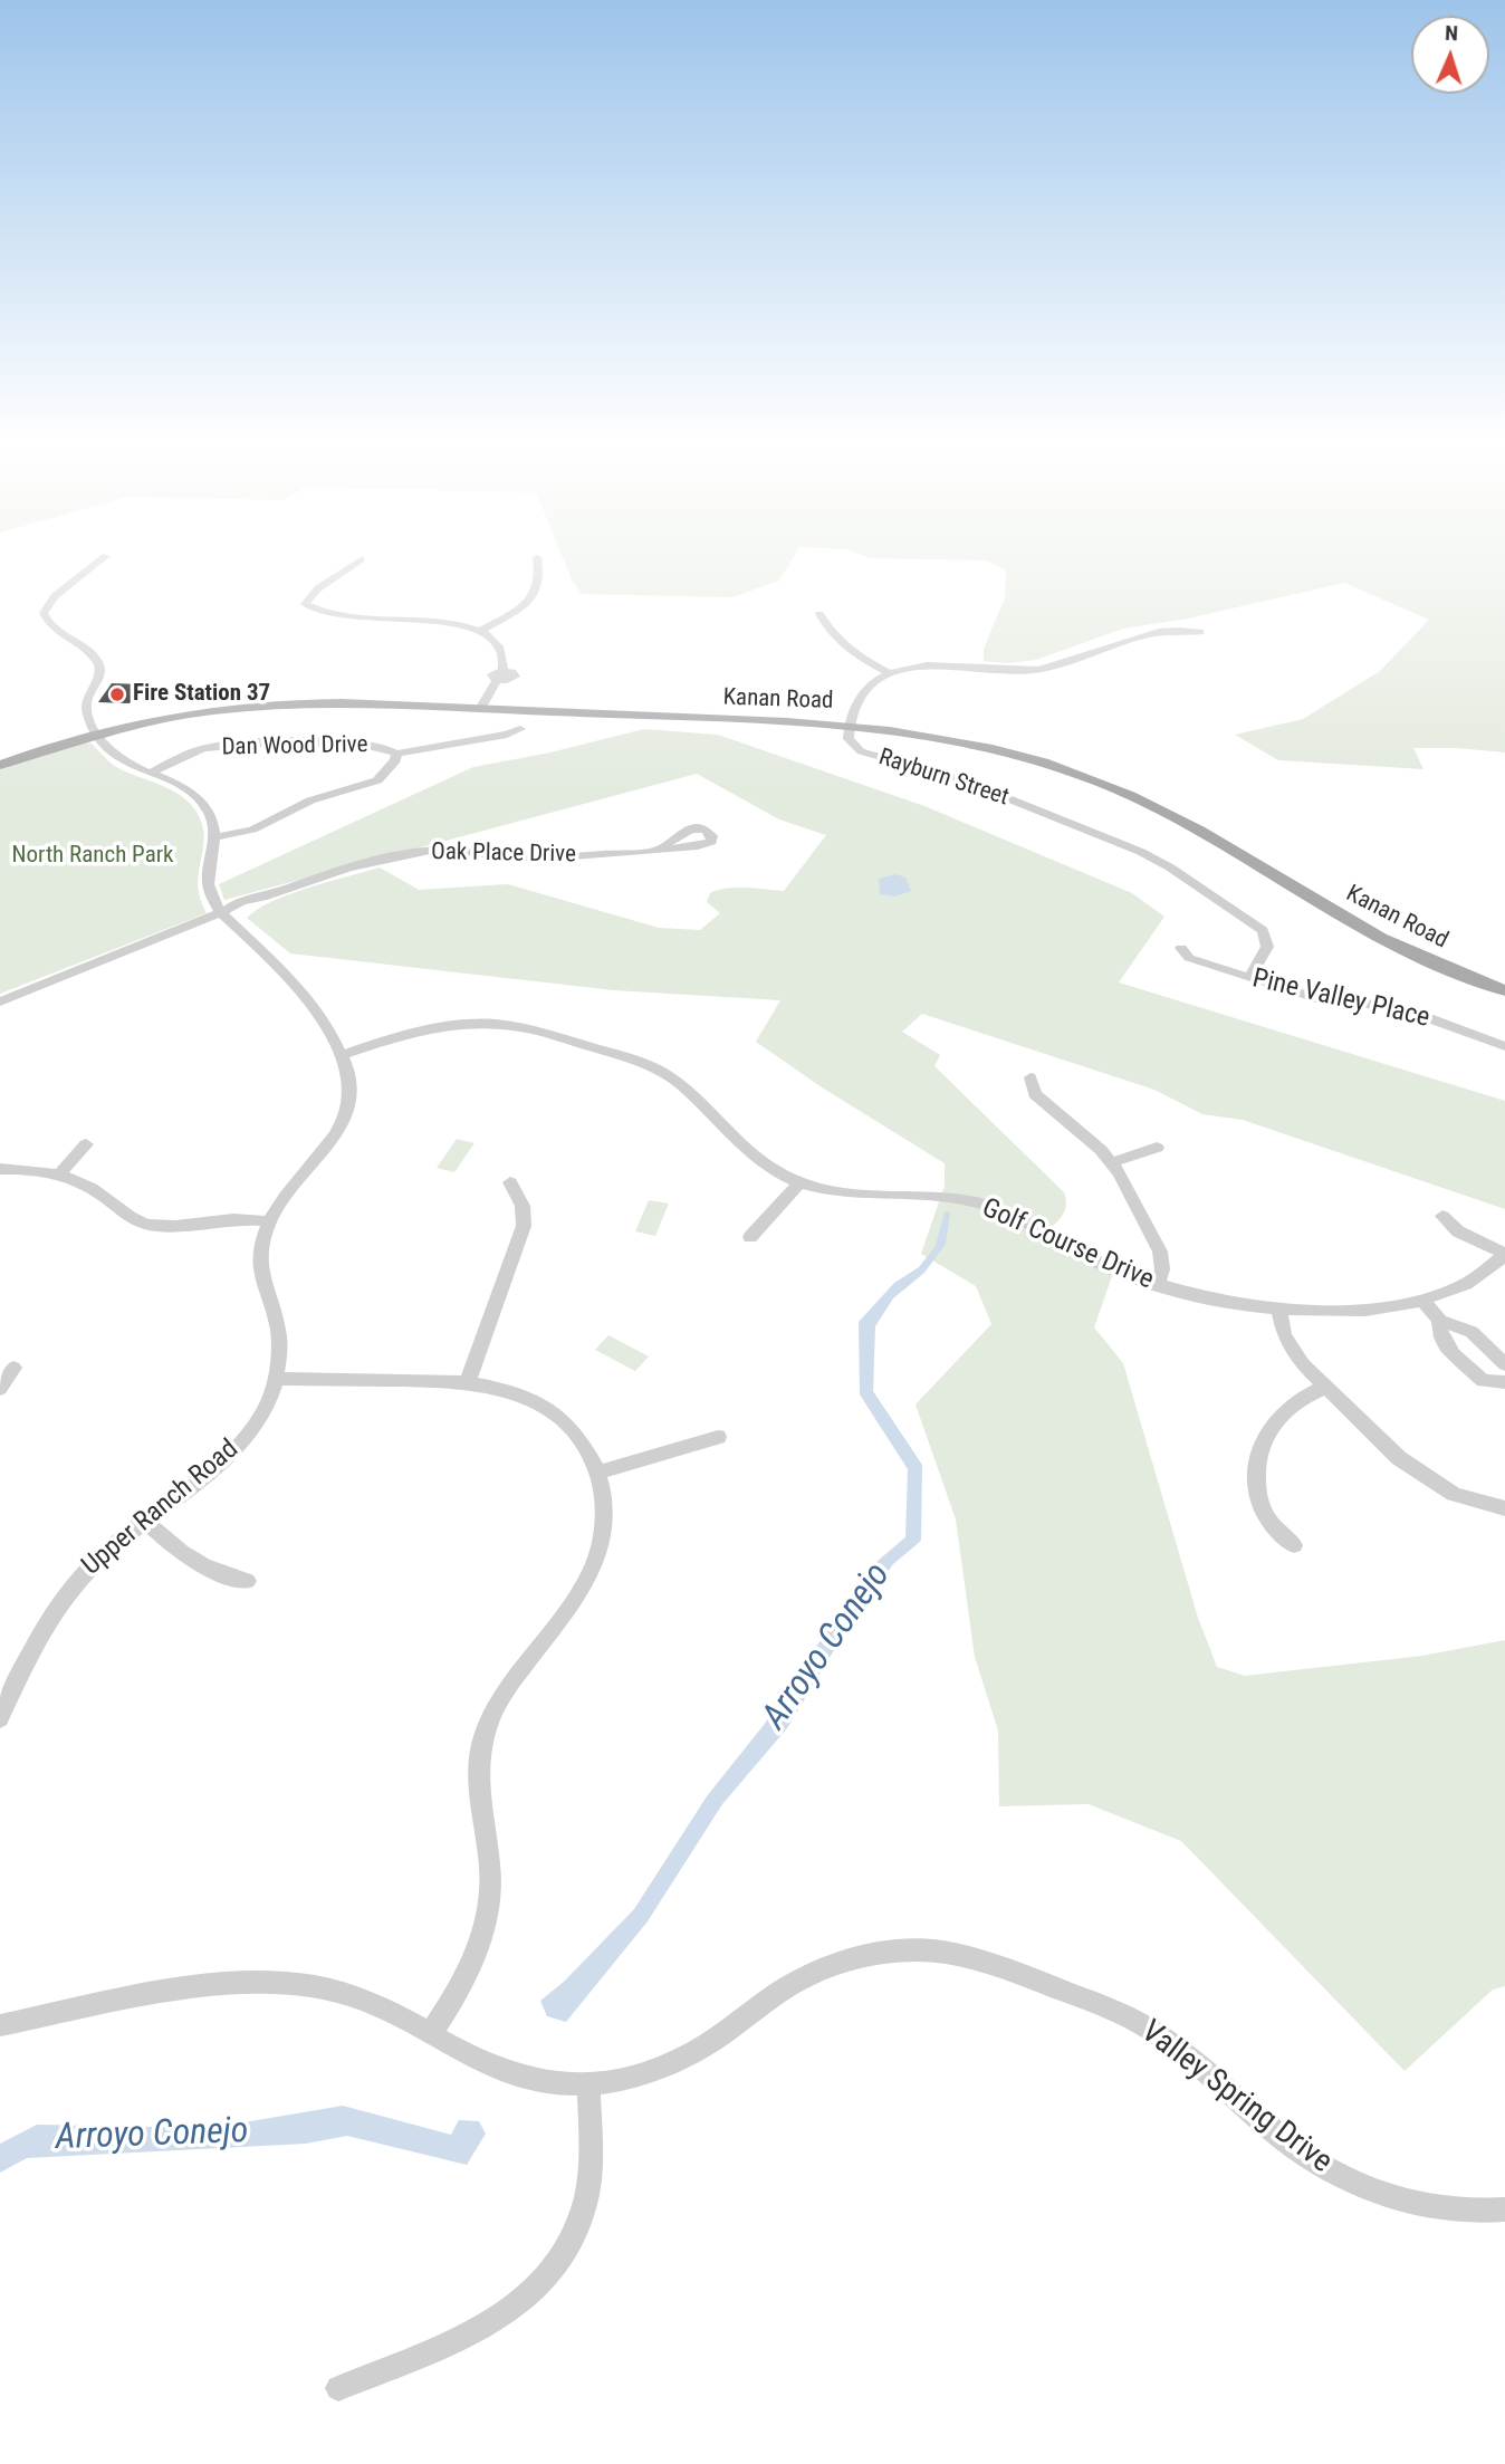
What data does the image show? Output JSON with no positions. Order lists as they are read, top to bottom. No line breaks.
{"streets":{"main road":["Kanan Road"],"street":["Dan Wood Drive","Rayburn Street","Oak Place Drive","Pine Valley Place","Golf Course Drive","Upper Ranch Road","Valley Spring Drive"]},"crossings":[["Kanan Road","Rayburn Street"],["Rayburn Street","Pine Valley Place"],["Oak Place Drive","Upper Ranch Road"],["Golf Course Drive","Upper Ranch Road"]],"water":["Arroyo Conejo"],"parks":["North Ranch Park"],"places":["Fire Station 37"],"north":"top"}
